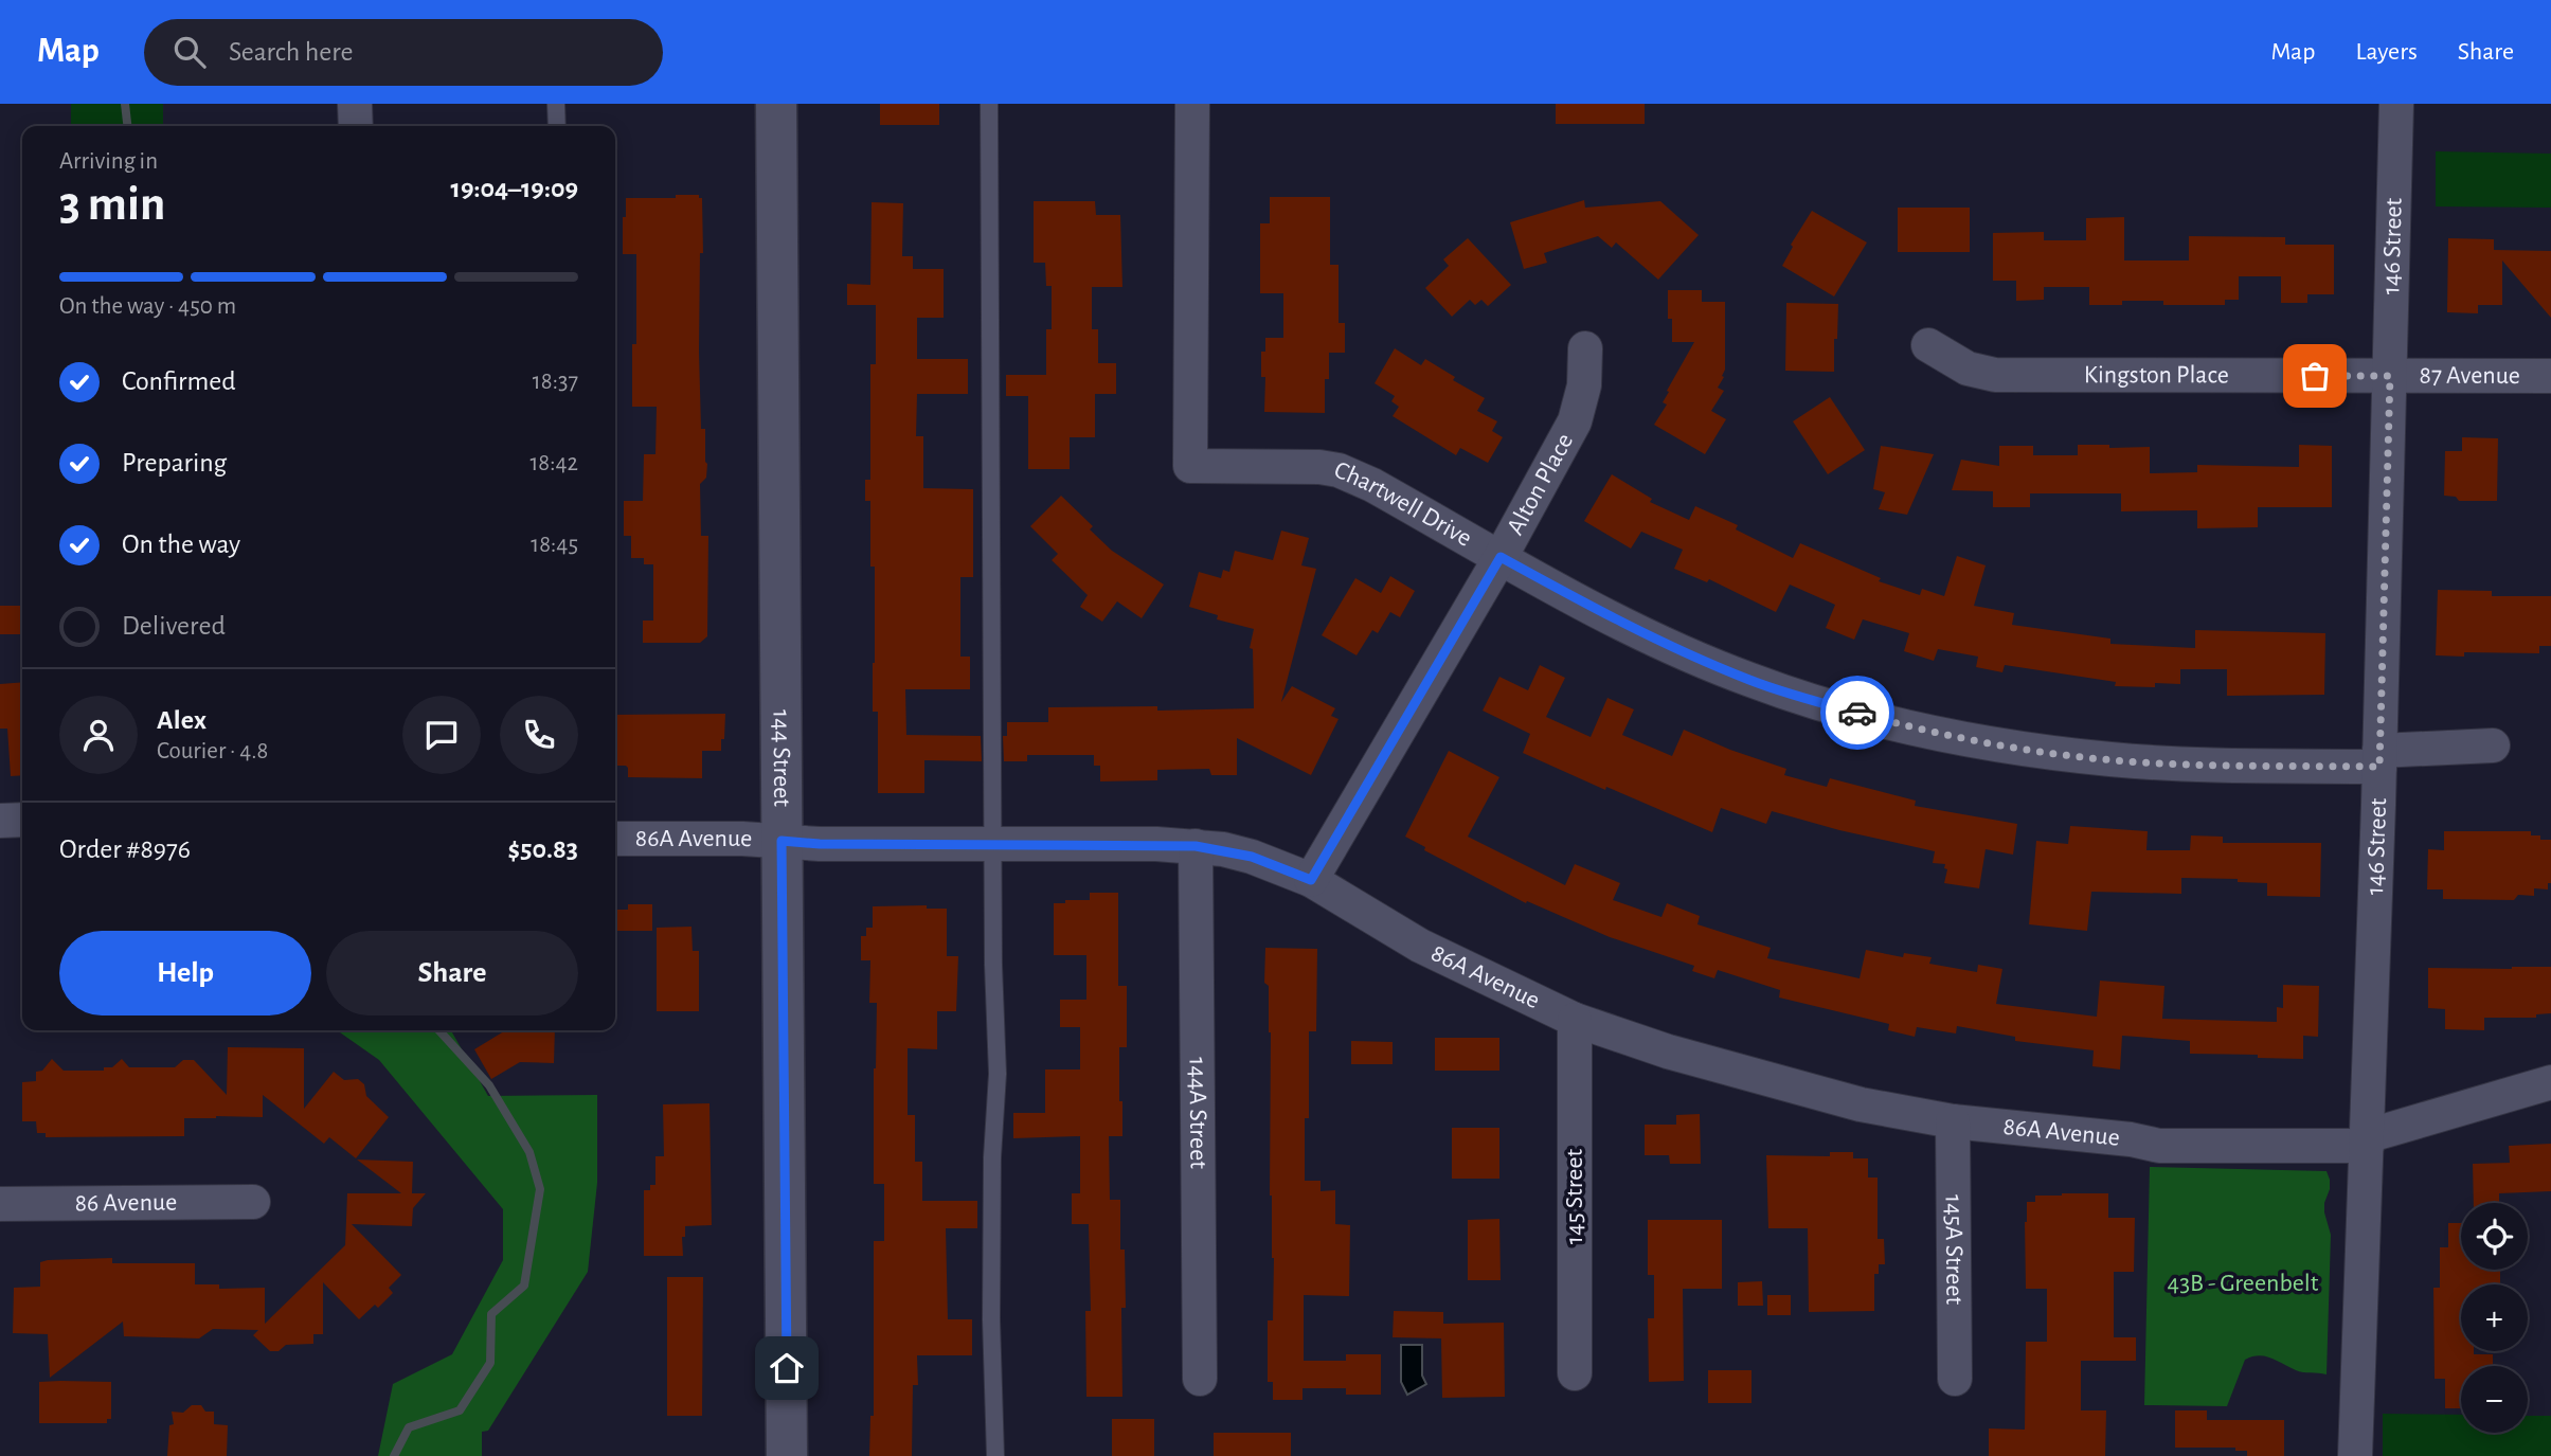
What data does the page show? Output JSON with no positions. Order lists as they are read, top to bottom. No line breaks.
{"streets":{"main road":["144 Street"],"street":["146 Street","Kingston Place","87 Avenue","Alton Place","Chartwell Drive","86A Avenue","144A Street","145 Street","86 Avenue","145A Street"]},"crossings":[["146 Street","Kingston Place"],["146 Street","87 Avenue"],["146 Street","Chartwell Drive"],["146 Street","86A Avenue"],["Kingston Place","87 Avenue"],["Alton Place","Chartwell Drive"],["Alton Place","86A Avenue"],["144 Street","86A Avenue"],["86A Avenue","144A Street"],["86A Avenue","145 Street"],["86A Avenue","145A Street"]],"parks":["43B - Greenbelt"],"page":{"header":"Map","search":"Search here","nav":["Map","Layers","Share"],"heading":["3 min","Arriving in","19:04–19:09"],"panel":["Alex","Courier · 4.8","Order #8976","$50.83"],"bar":"On the way · 450 m","list":[["Confirmed","18:37"],["Preparing","18:42"],["On the way","18:45"],"Delivered"],"buttons":["Help","Share"],"map_buttons":["+","−"]}}
